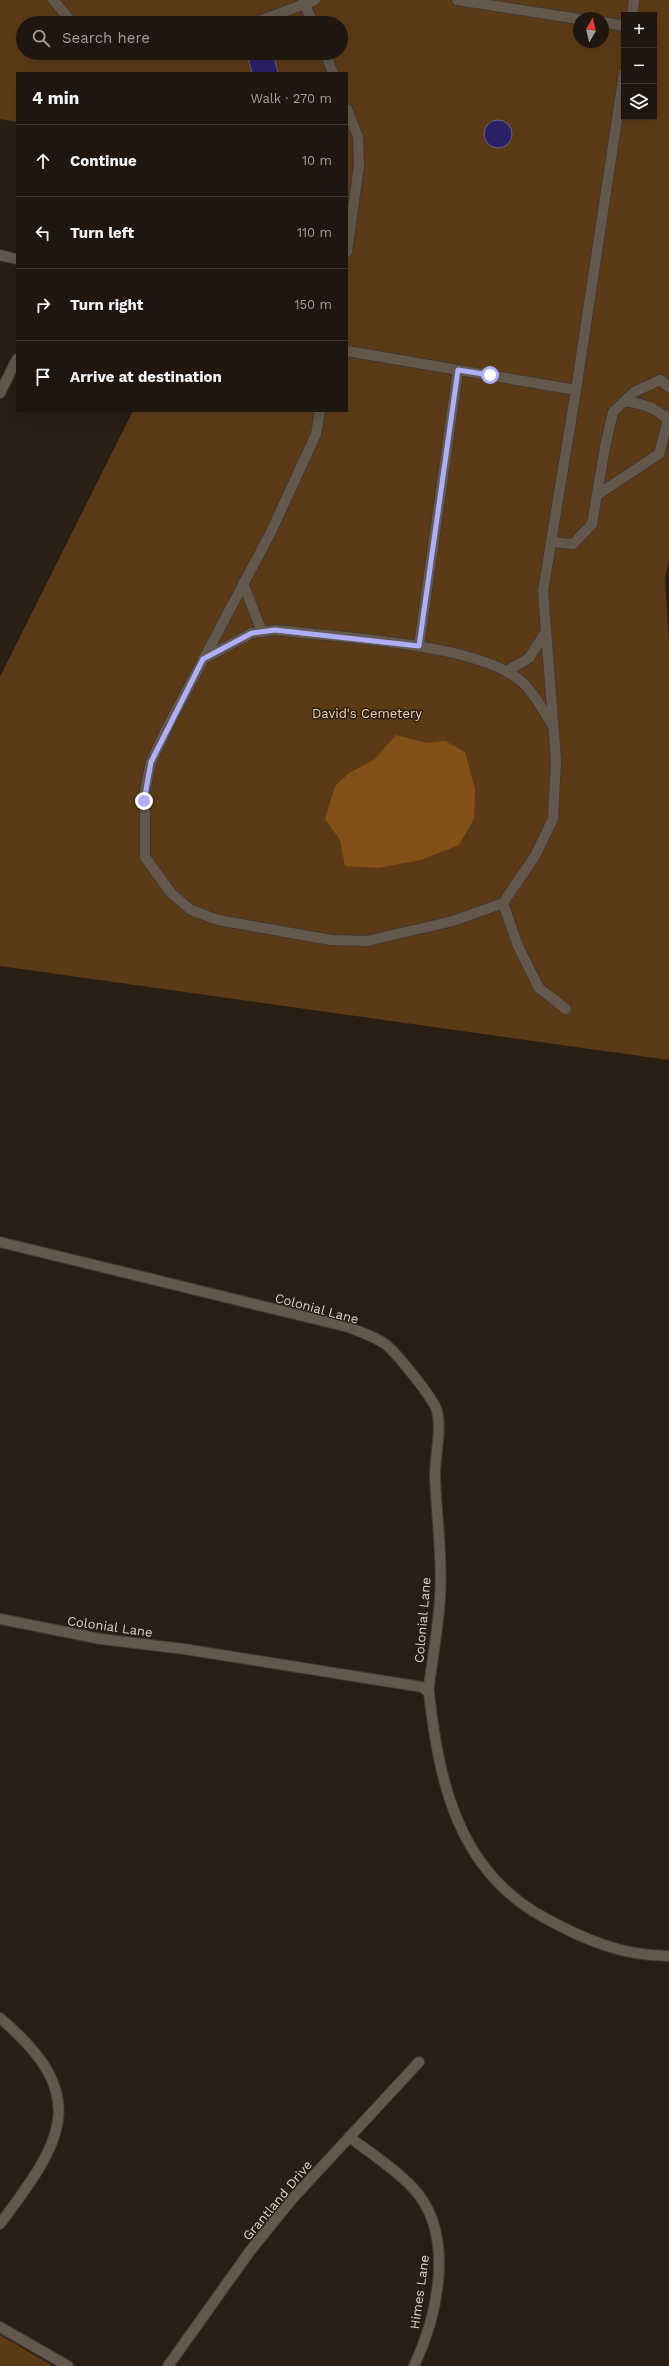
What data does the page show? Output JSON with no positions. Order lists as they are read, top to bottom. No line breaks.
{"streets":{"street":["Colonial Lane","Grantland Drive","Himes Lane"]},"crossings":[["Grantland Drive","Himes Lane"]],"parks":["David's Cemetery"],"north":"top","page":{"map_buttons":["+","−"],"search":"Search here","heading":["4 min","Walk · 270 m"],"list":[["Continue","10 m"],["Turn left","110 m"],["Turn right","150 m"],"Arrive at destination"]}}
